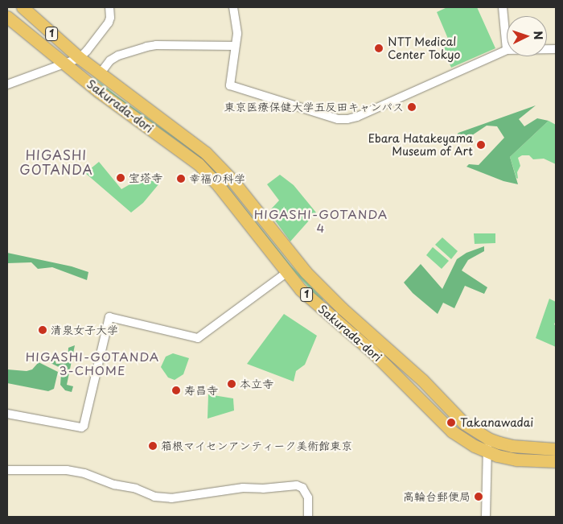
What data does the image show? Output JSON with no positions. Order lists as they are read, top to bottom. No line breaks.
{"streets":{"highway":["1","Sakurada-dori"]},"districts":["HIGASHI GOTANDA","HIGASHI-GOTANDA 4","HIGASHI-GOTANDA 3-CHOME"],"places":["NTT Medical Center Tokyo","東京医療保健大学五反田キャンパス","Ebara Hatakeyama Museum of Art","宝塔寺","幸福の科学","清泉女子大学","本立寺","寿昌寺","Takanawadai","箱根マイセンアンティーク美術館東京","高輪台郵便局"],"north":"right"}
